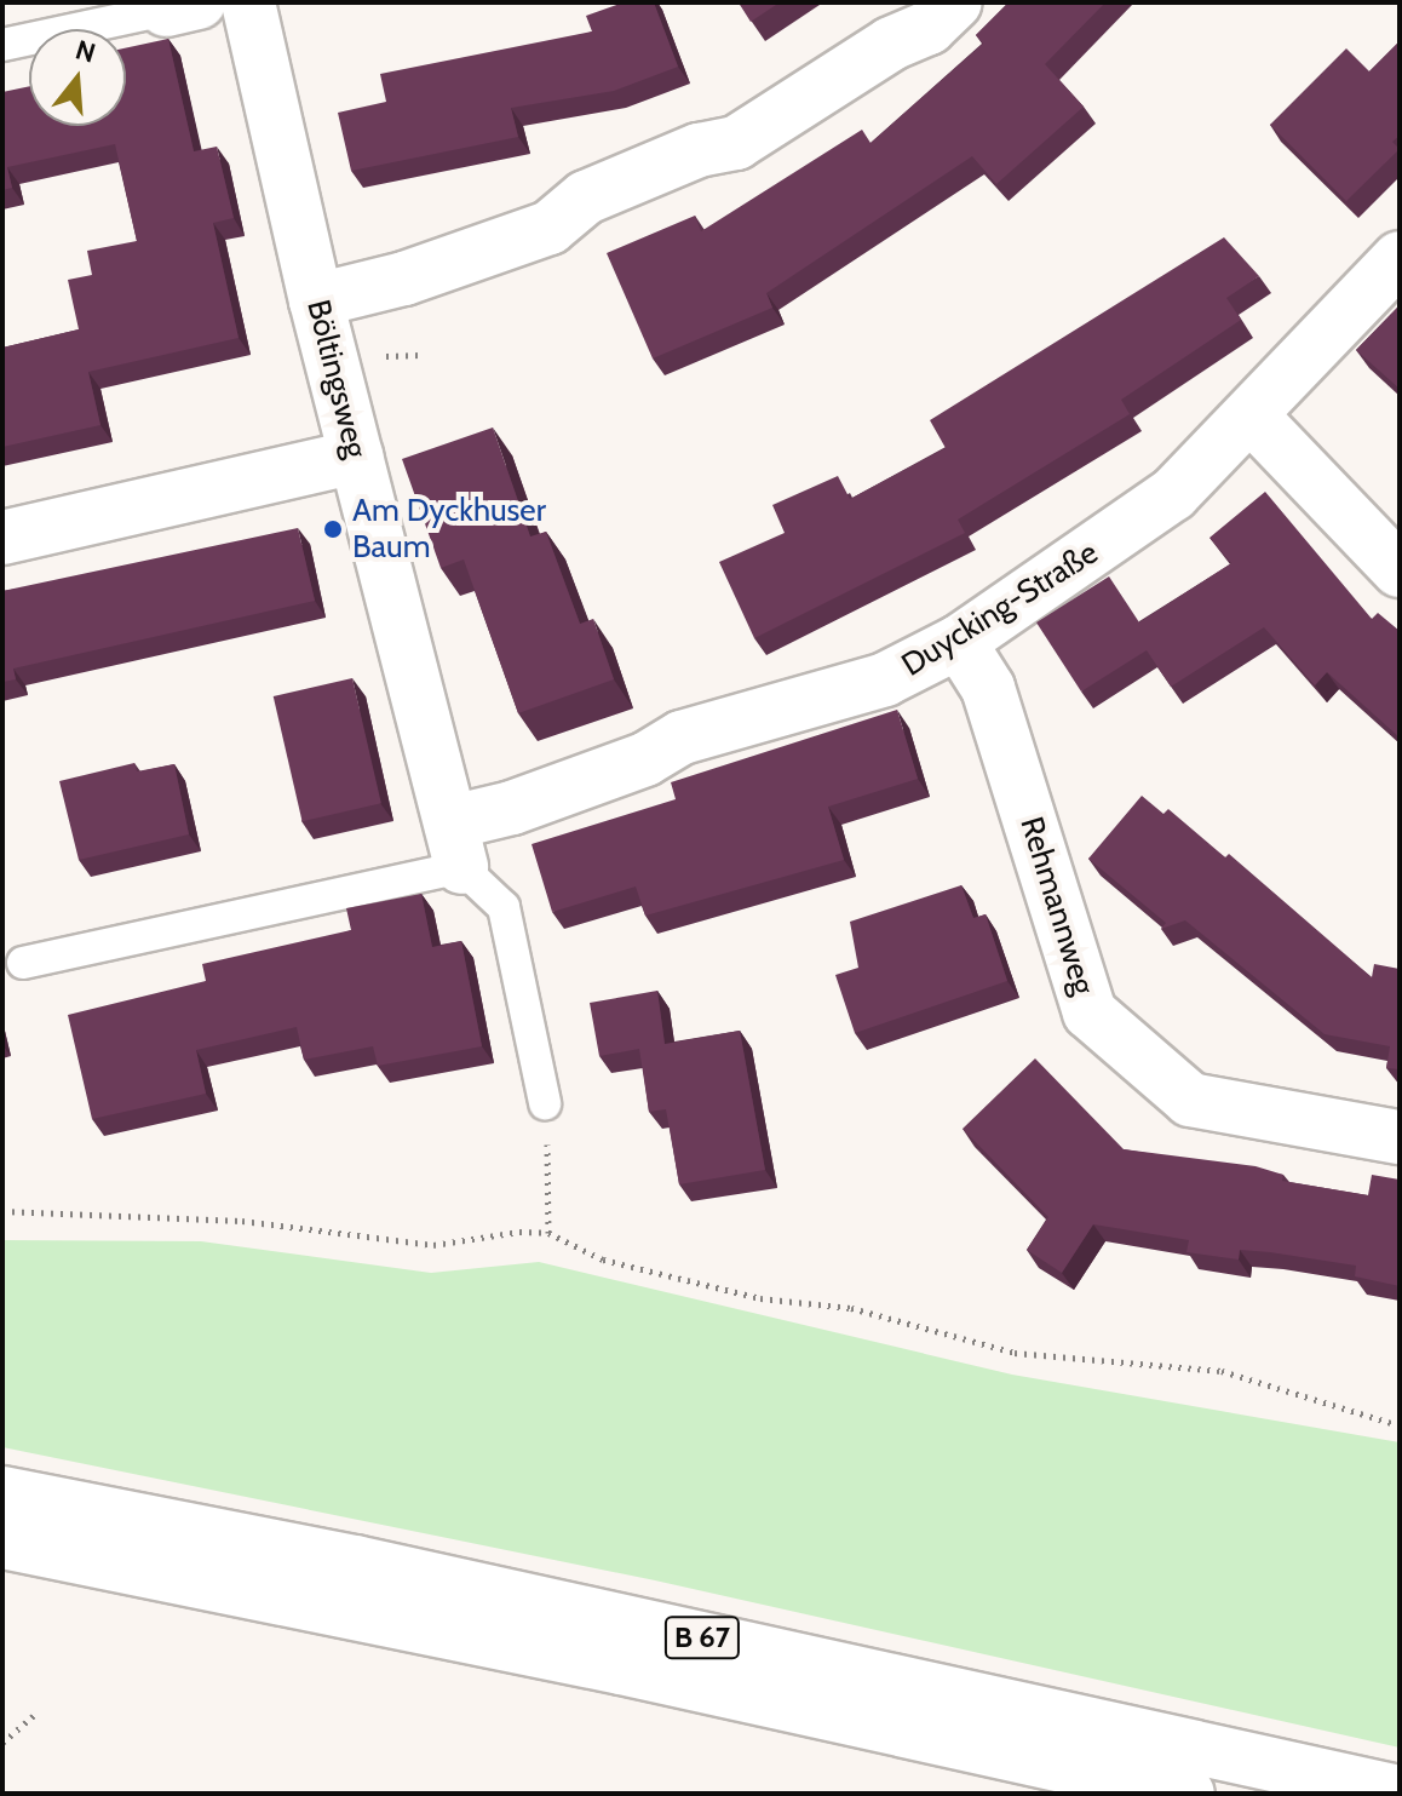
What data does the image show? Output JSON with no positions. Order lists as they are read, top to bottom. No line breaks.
{"streets":{"main road":["Böltingsweg","Duycking-Straße","Rehmannweg","B 67"]},"crossings":[["Böltingsweg","Duycking-Straße"],["Duycking-Straße","Rehmannweg"]],"places":["Am Dyckhuser Baum"],"north":"top"}
